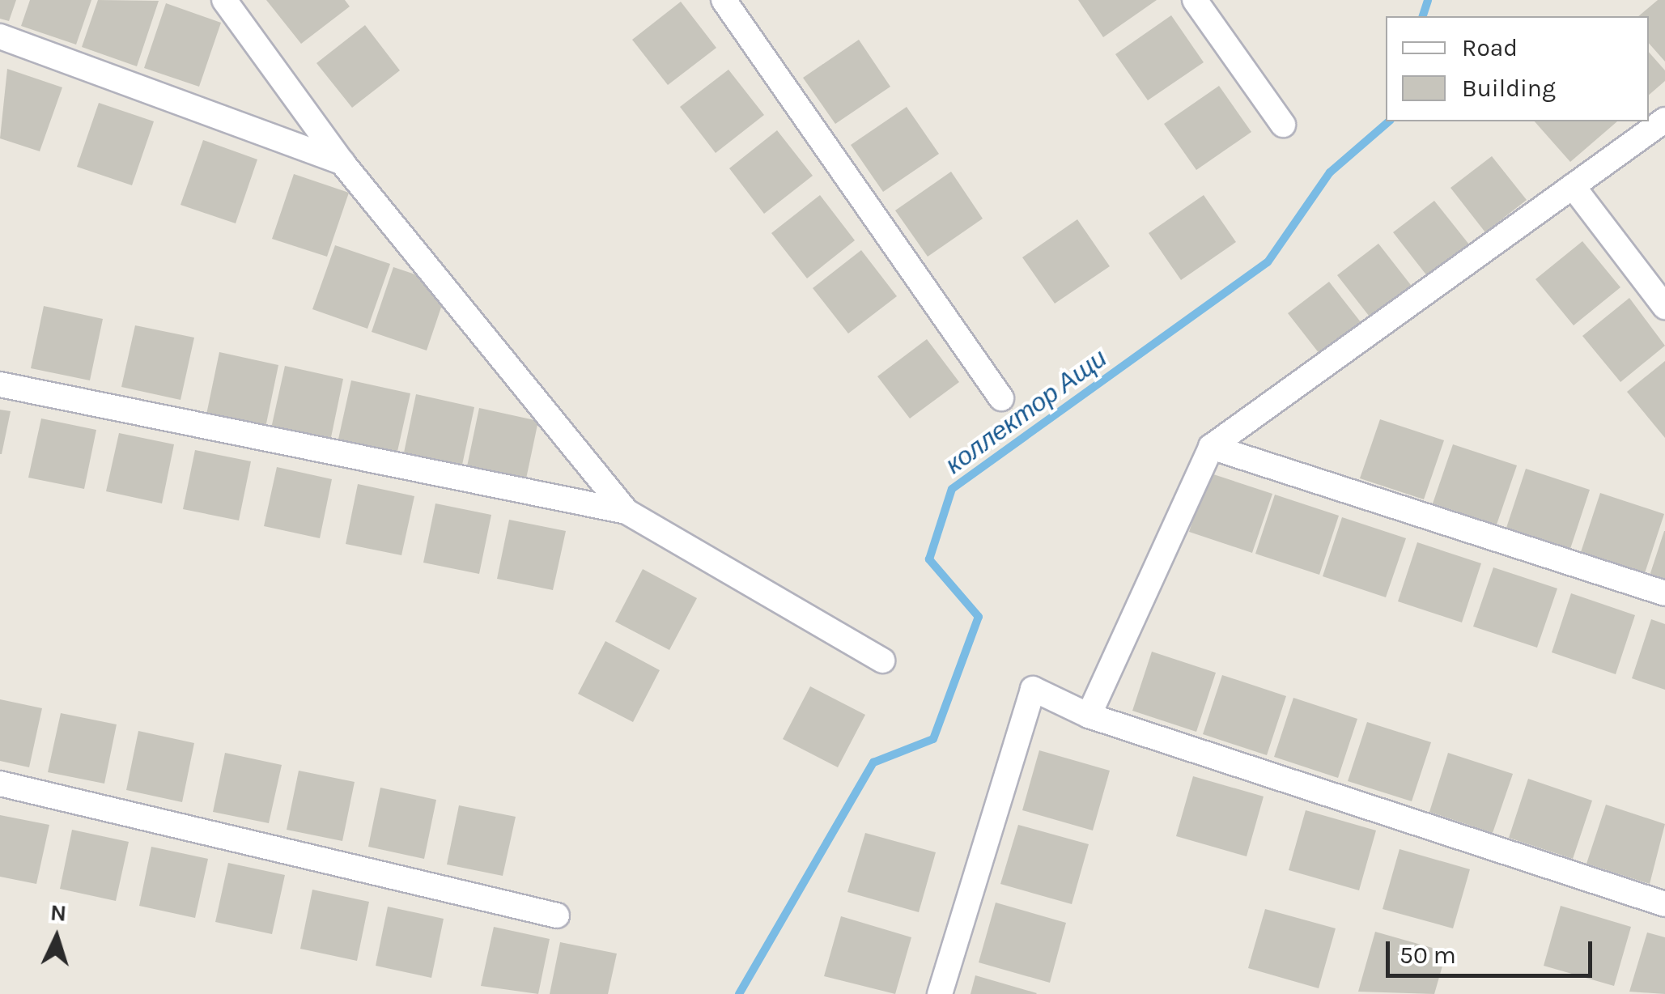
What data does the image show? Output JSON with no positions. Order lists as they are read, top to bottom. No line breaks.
{"water":["коллектор Ащи"],"legend":["Road","Building"],"scale_bar":"50 m","north":"top"}
